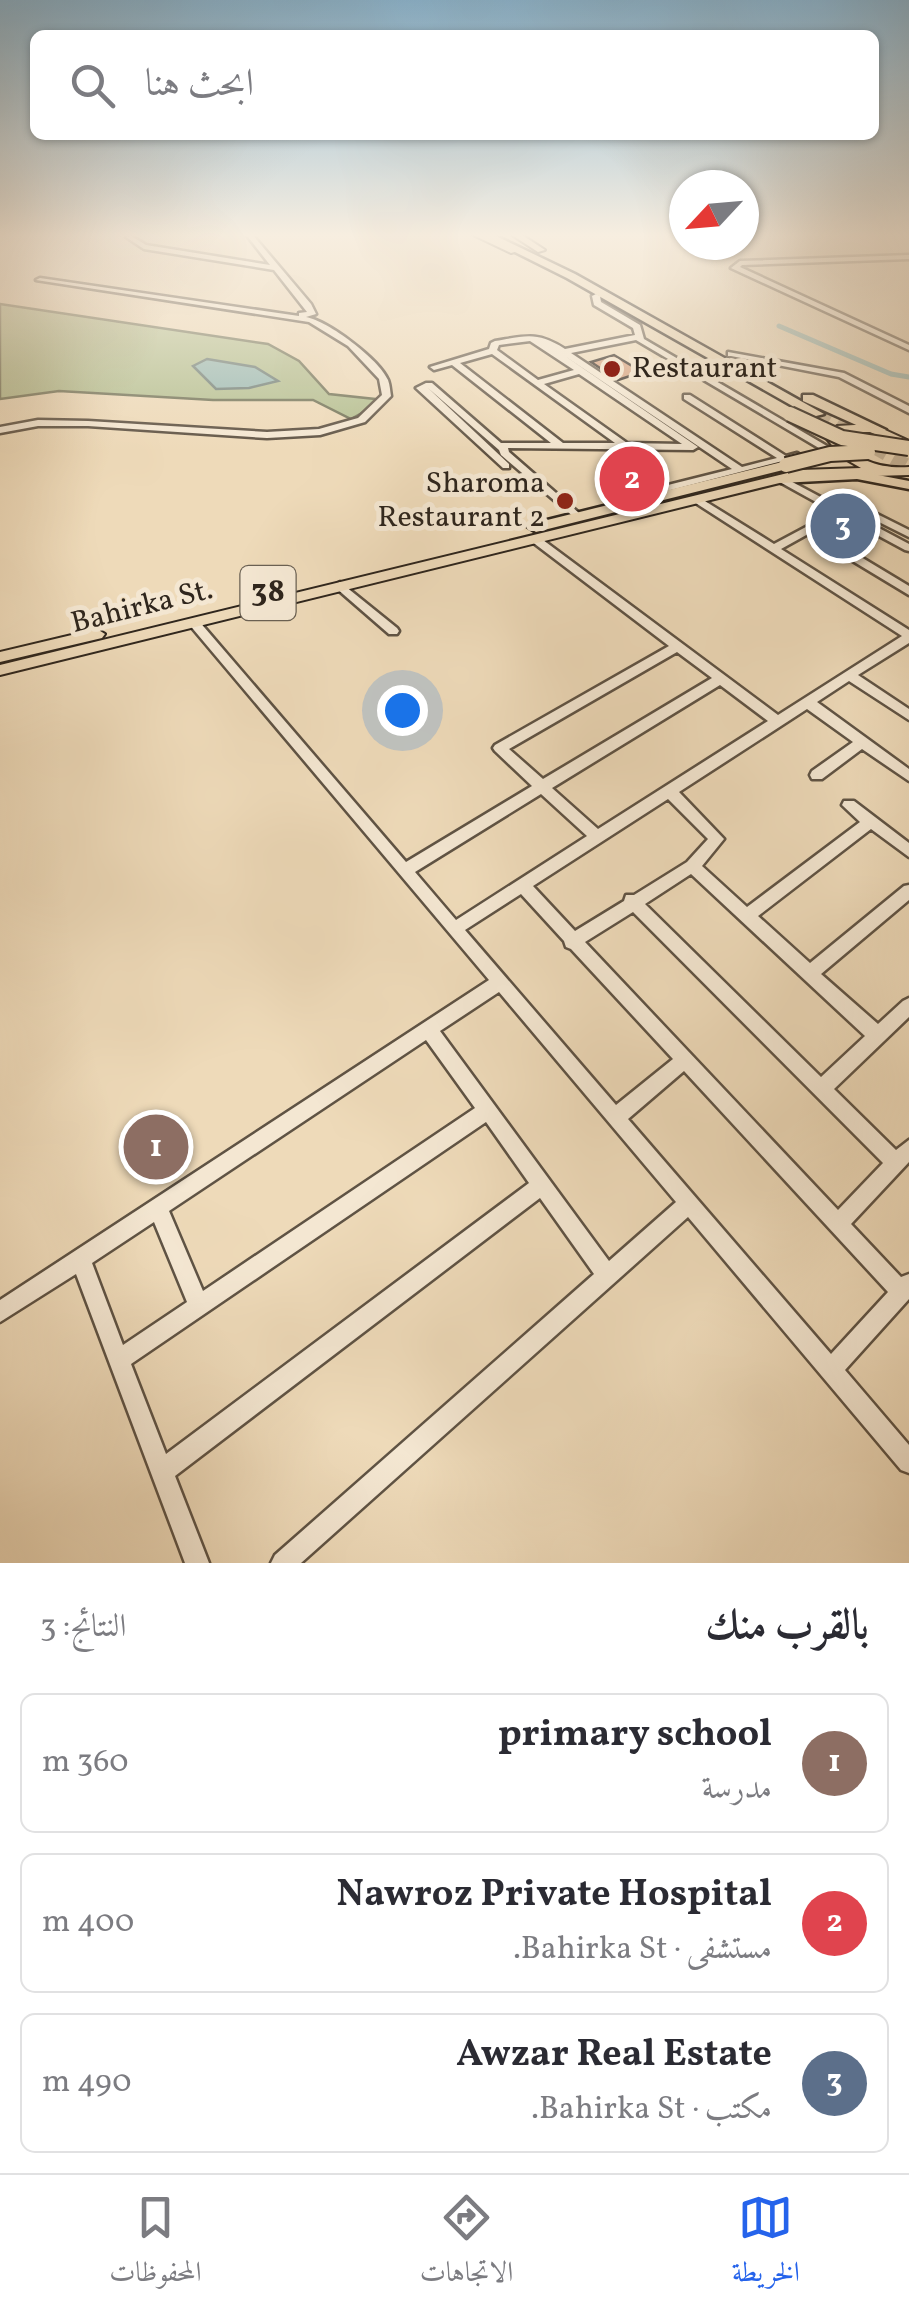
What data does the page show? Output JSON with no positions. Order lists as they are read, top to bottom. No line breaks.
{"streets":{"main road":["38","Bahirka St."]},"crossings":[["38","Bahirka St."]],"places":["Restaurant","Sharoma Restaurant 2"],"north":"bottom left","page":{"search":"ابحث هنا","pins":["2","3","1"],"heading":["بالقرب منك","النتائج: 3"],"list":[{"mark":"1","name":"primary school","note":"مدرسة","value":"360 m"},{"mark":"2","name":"Nawroz Private Hospital","note":"مستشفى · Bahirka St.","value":"400 m"},{"mark":"3","name":"Awzar Real Estate","note":"مكتب · Bahirka St.","value":"490 m"}],"nav":["الخريطة","الاتجاهات","المحفوظات"]}}
